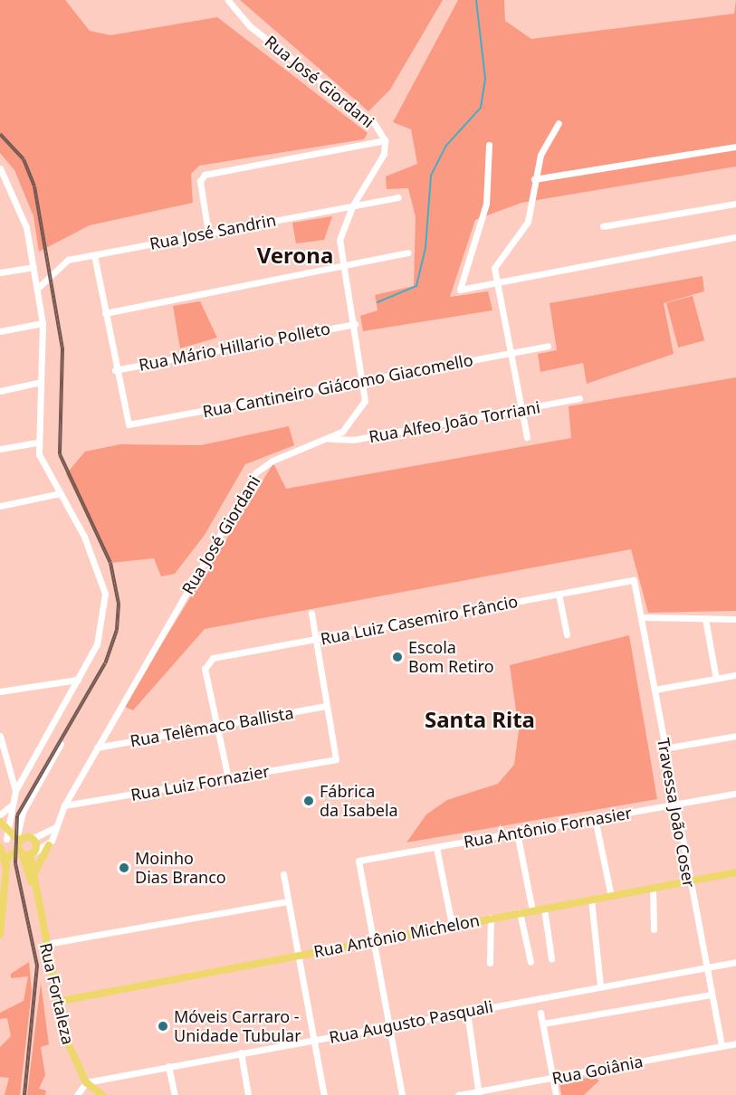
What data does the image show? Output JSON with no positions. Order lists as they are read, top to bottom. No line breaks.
{"streets":{"main road":["Rua Antônio Michelon","Rua Fortaleza"],"street":["Rua José Giordani","Rua José Sandrin","Rua Mário Hillario Polleto","Rua Cantineiro Giácomo Giacomello","Rua Alfeo João Torriani","Rua Luiz Casemiro Frâncio","Rua Telêmaco Ballista","Rua Luiz Fornazier","Travessa João Coser","Rua Antônio Fornasier","Rua Augusto Pasquali","Rua Goiânia"]},"crossings":[["Rua José Giordani","Rua José Sandrin"],["Rua José Giordani","Rua Mário Hillario Polleto"],["Rua José Giordani","Rua Cantineiro Giácomo Giacomello"],["Rua José Giordani","Rua Alfeo João Torriani"],["Rua José Giordani","Rua Telêmaco Ballista"],["Rua José Giordani","Rua Luiz Fornazier"],["Rua Mário Hillario Polleto","Rua Cantineiro Giácomo Giacomello"],["Rua Luiz Casemiro Frâncio","Rua Telêmaco Ballista"],["Rua Luiz Casemiro Frâncio","Travessa João Coser"],["Rua Telêmaco Ballista","Rua Luiz Fornazier"],["Travessa João Coser","Rua Antônio Fornasier"],["Travessa João Coser","Rua Antônio Michelon"],["Travessa João Coser","Rua Augusto Pasquali"],["Travessa João Coser","Rua Goiânia"],["Rua Antônio Fornasier","Rua Antônio Michelon"],["Rua Antônio Michelon","Rua Fortaleza"],["Rua Fortaleza","Rua Augusto Pasquali"]],"districts":["Verona","Santa Rita"],"places":["Escola Bom Retiro","Fábrica da Isabela","Moinho Dias Branco","Móveis Carraro - Unidade Tubular"]}
